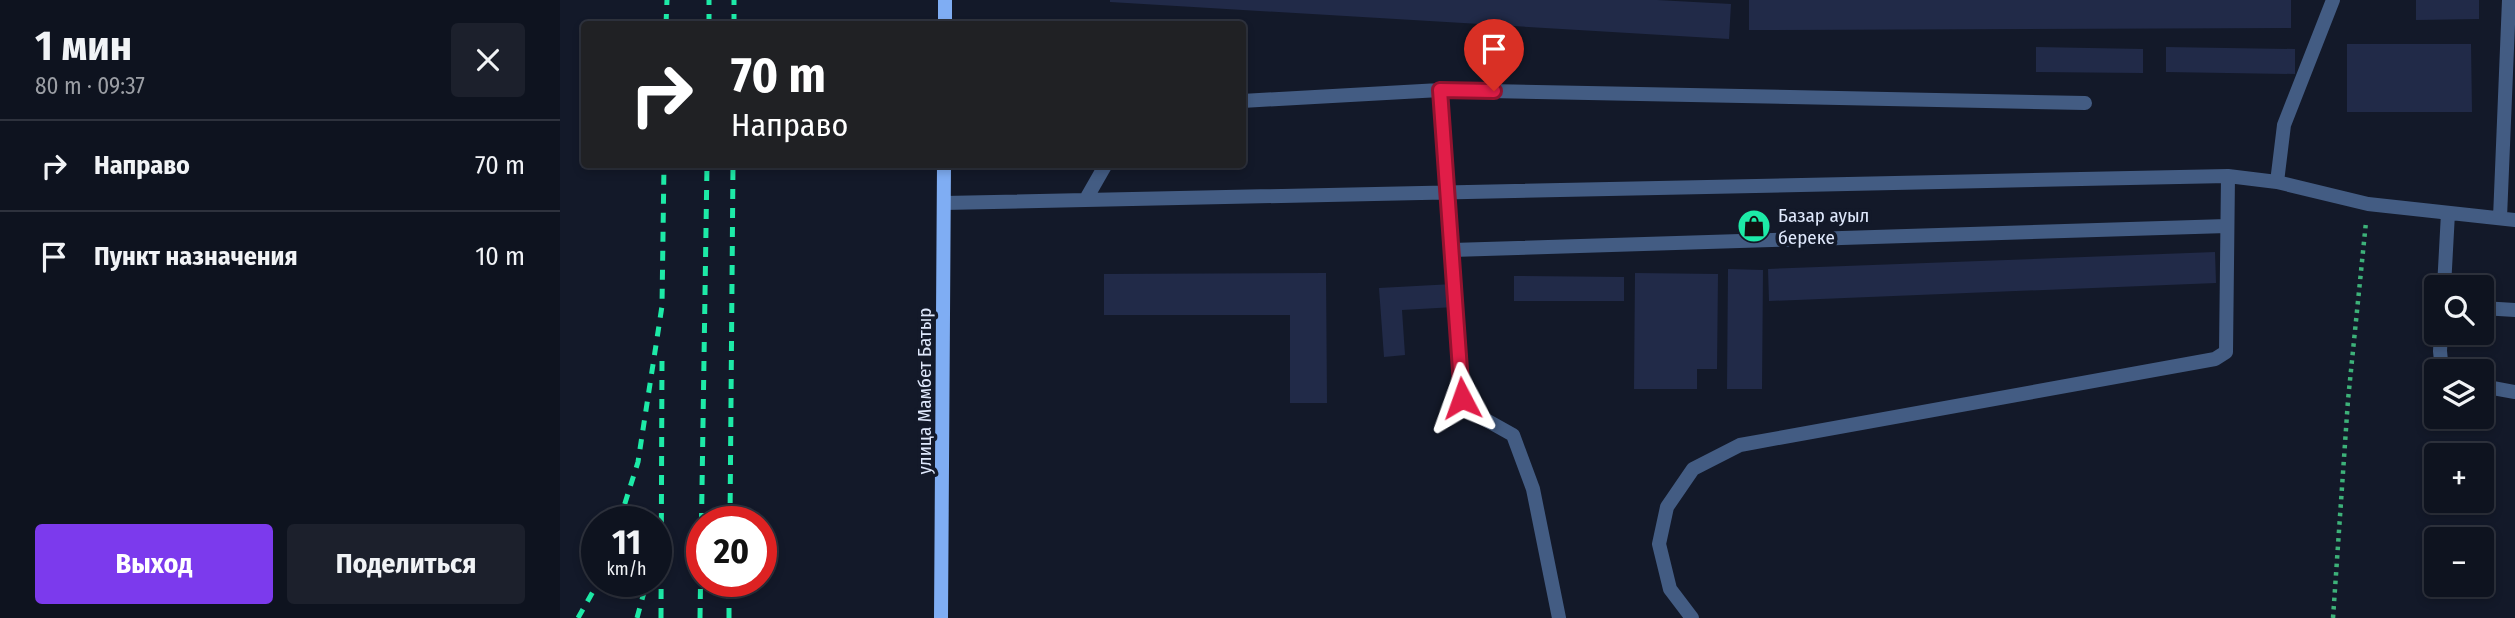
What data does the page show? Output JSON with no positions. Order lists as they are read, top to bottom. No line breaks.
{"streets":{"main road":["улица Мамбет Батыр"]},"places":{"shop":["Базар ауыл береке"]},"page":{"heading":["1 мин","80 m · 09:37"],"turn":["70 m","Направо"],"list":[{"name":"Направо","value":"70 m"},{"name":"Пункт назначения","value":"10 m"}],"map_buttons":["+","−"],"speed":"11 km/h","limit":"20","buttons":["Выход","Поделиться"]}}
